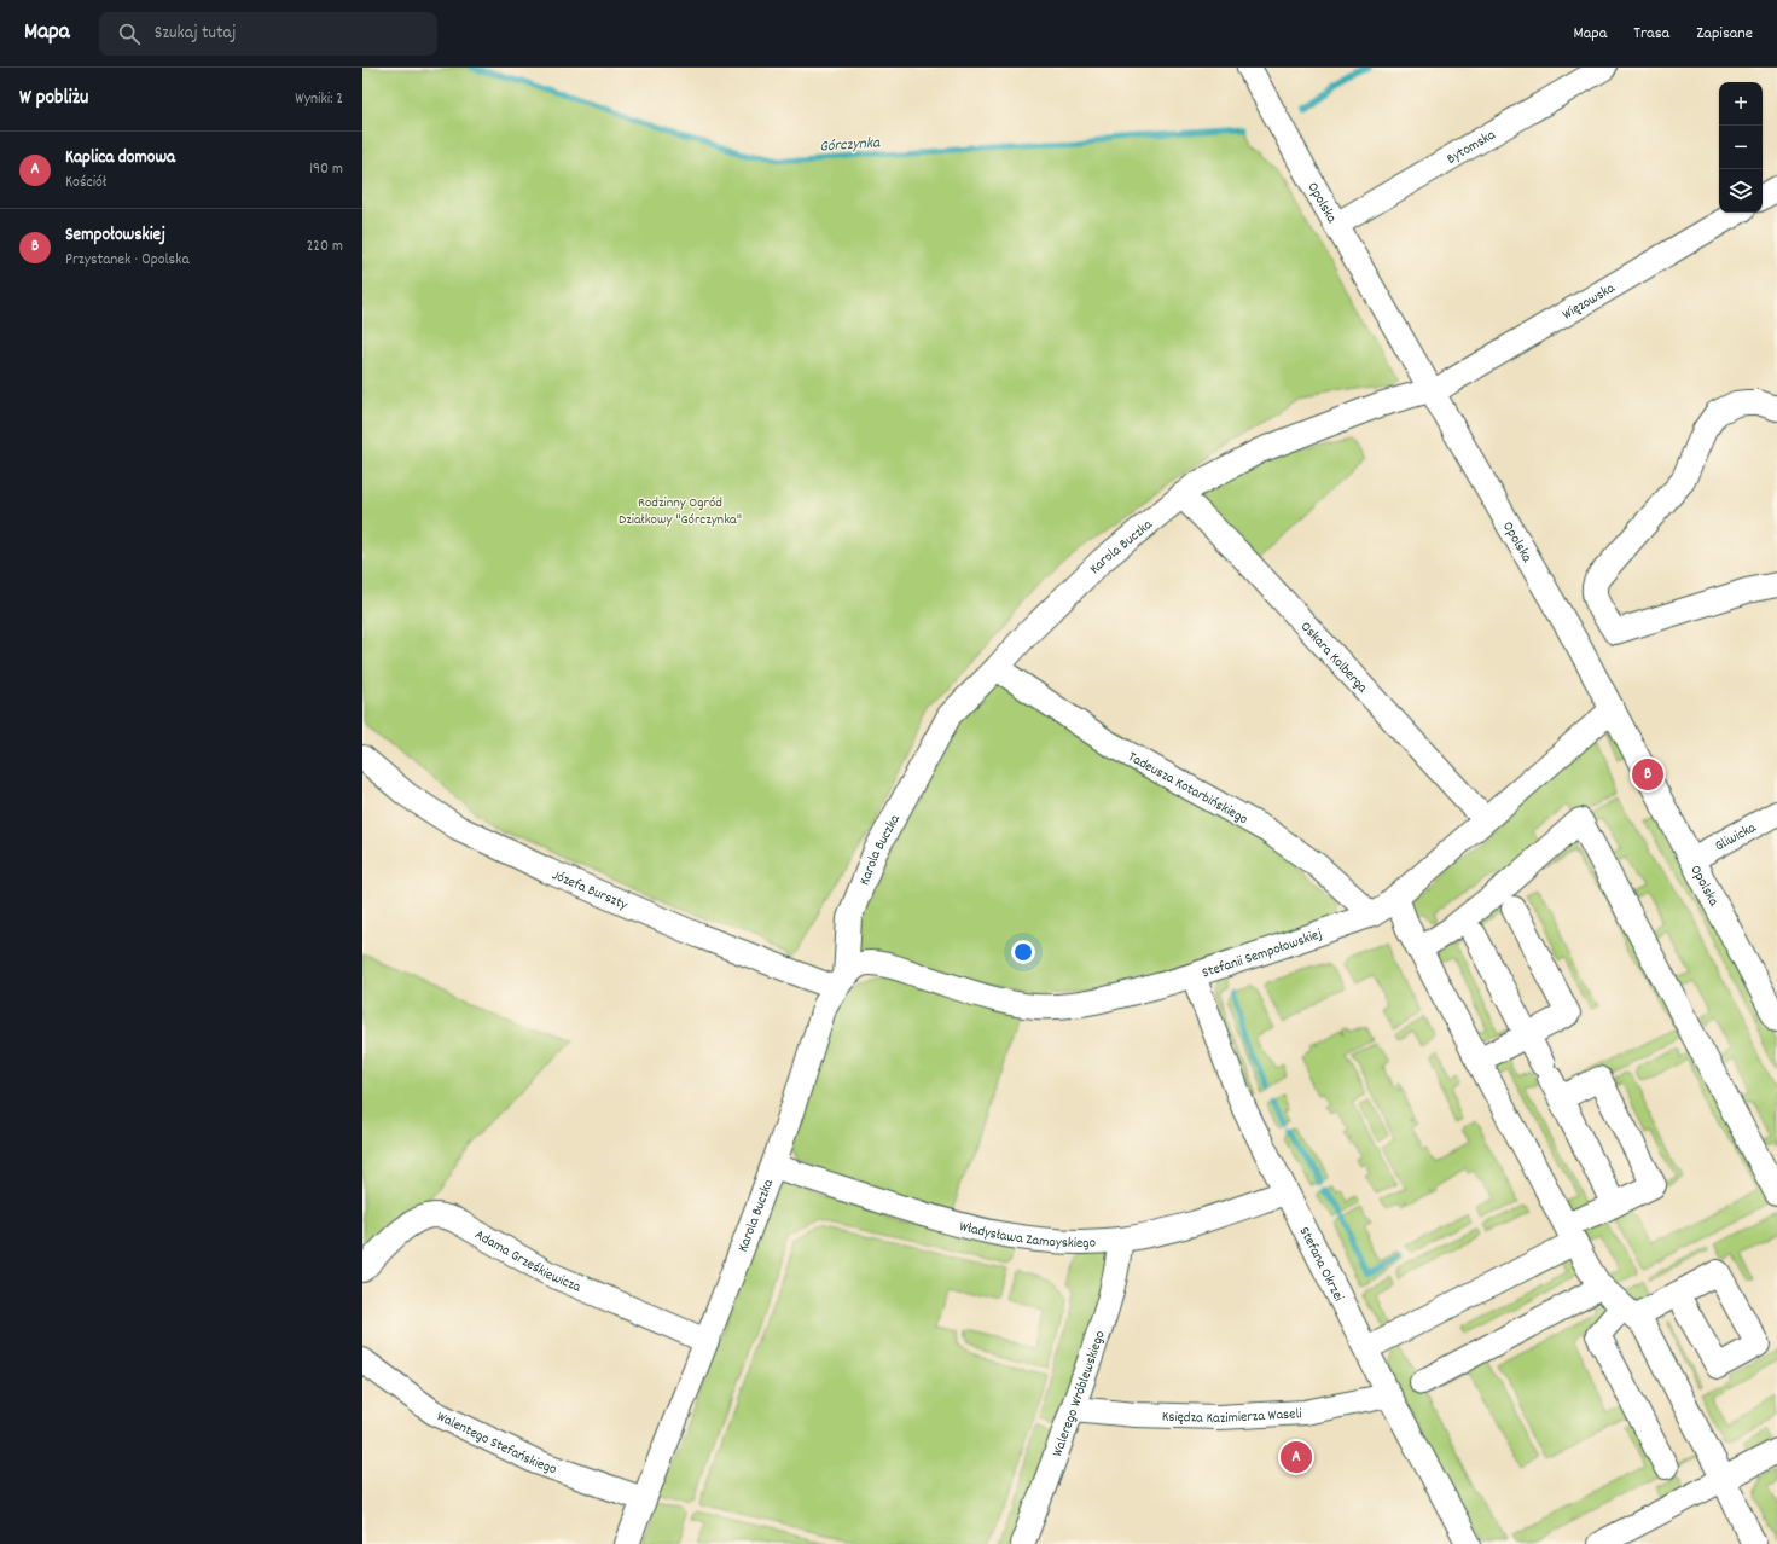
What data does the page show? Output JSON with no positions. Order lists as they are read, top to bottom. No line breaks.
{"streets":{"street":["Bytomska","Opolska","Więzowska","Karola Buczka","Oskara Kolberga","Tadeusza Kotarbińskiego","Gliwicka","Józefa Burszty","Stefanii Sempołowskiej","Władysława Zamoyskiego","Adama Grześkiewicza","Stefana Okrzei","Walerego Wróblewskiego","Księdza Kazimierza Waseli","Walentego Stefańskiego"]},"crossings":[["Bytomska","Opolska"],["Opolska","Więzowska"],["Opolska","Karola Buczka"],["Opolska","Gliwicka"],["Opolska","Stefanii Sempołowskiej"],["Więzowska","Karola Buczka"],["Karola Buczka","Oskara Kolberga"],["Karola Buczka","Tadeusza Kotarbińskiego"],["Karola Buczka","Józefa Burszty"],["Karola Buczka","Stefanii Sempołowskiej"],["Karola Buczka","Władysława Zamoyskiego"],["Karola Buczka","Adama Grześkiewicza"],["Karola Buczka","Walentego Stefańskiego"],["Oskara Kolberga","Stefanii Sempołowskiej"],["Tadeusza Kotarbińskiego","Stefanii Sempołowskiej"],["Józefa Burszty","Stefanii Sempołowskiej"],["Stefanii Sempołowskiej","Stefana Okrzei"],["Władysława Zamoyskiego","Stefana Okrzei"],["Władysława Zamoyskiego","Walerego Wróblewskiego"],["Stefana Okrzei","Księdza Kazimierza Waseli"],["Walerego Wróblewskiego","Księdza Kazimierza Waseli"]],"water":["Górczynka"],"parks":["Rodzinny Ogród Działkowy \"Górczynka\""],"page":{"header":"Mapa","search":"Szukaj tutaj","nav":["Mapa","Trasa","Zapisane"],"heading":["W pobliżu","Wyniki: 2"],"map_buttons":["+","−"],"list":[{"mark":"A","name":"Kaplica domowa","note":"Kościół","value":"190 m"},{"mark":"B","name":"Sempołowskiej","note":"Przystanek · Opolska","value":"220 m"}],"pins":["B","A"]}}
